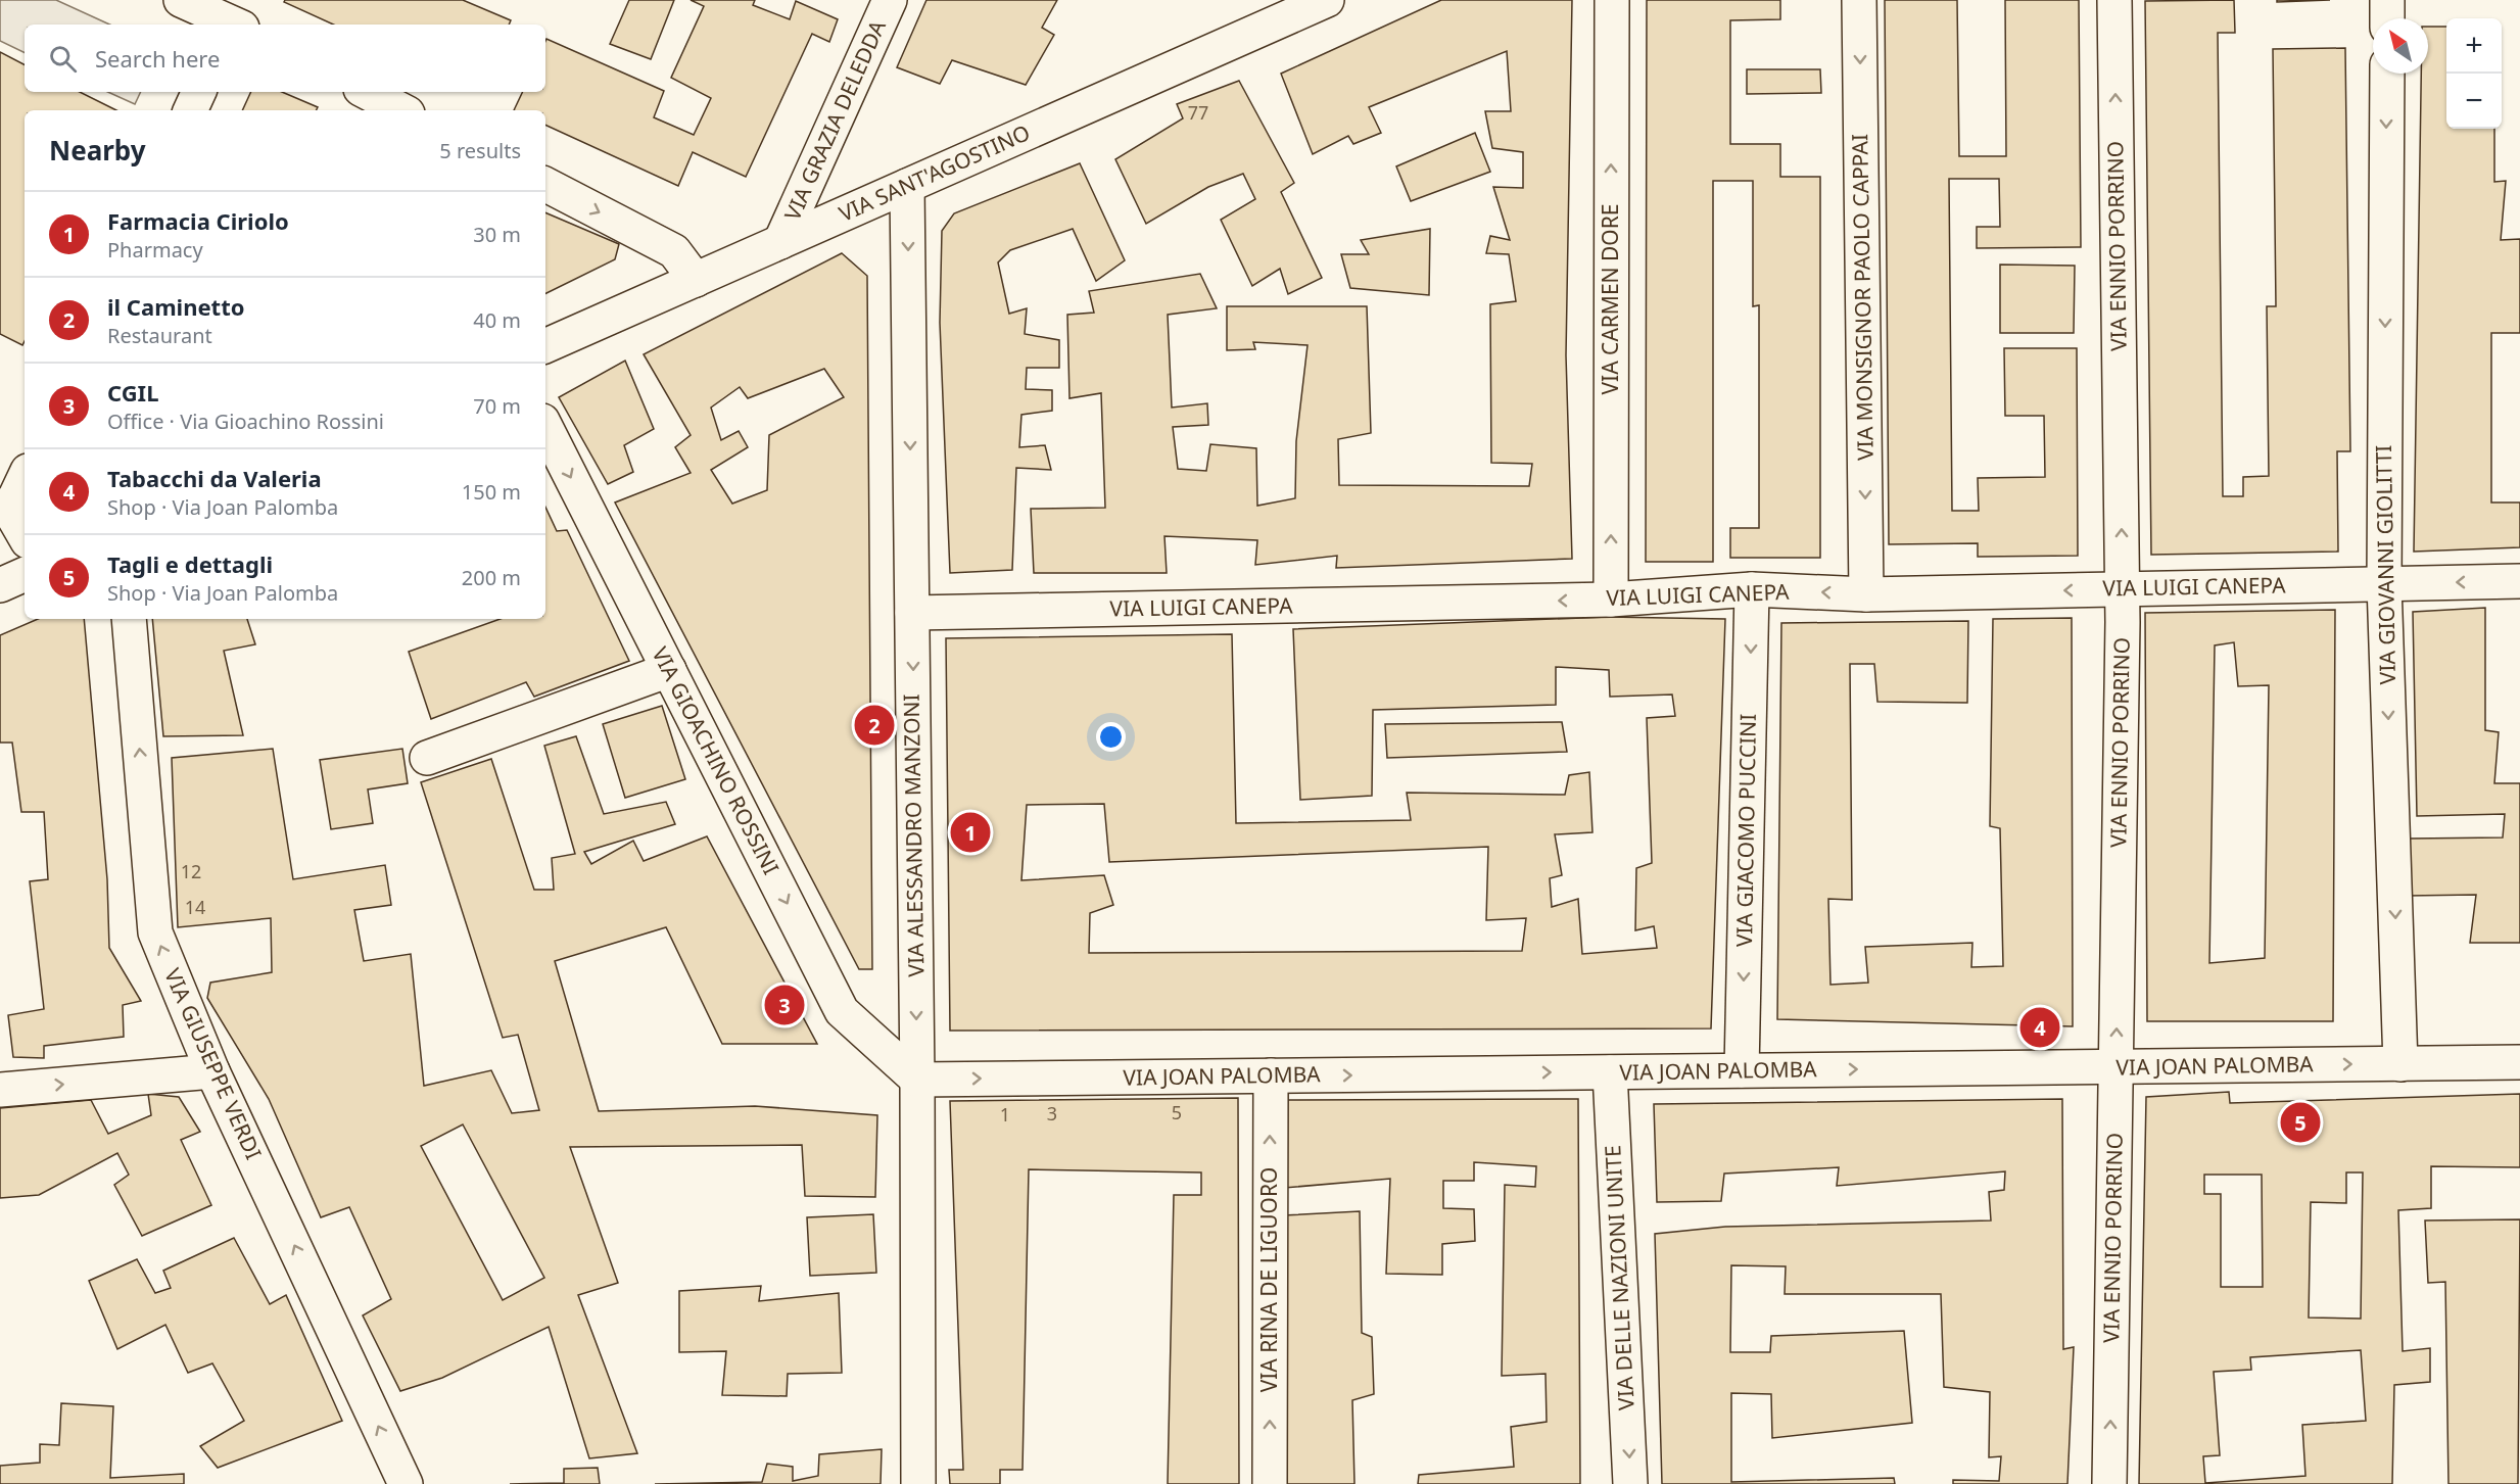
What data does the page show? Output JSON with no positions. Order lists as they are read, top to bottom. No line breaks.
{"streets":{"street":["VIA GRAZIA DELEDDA","VIA SANT'AGOSTINO","VIA ENNIO PORRINO","VIA MONSIGNOR PAOLO CAPPAI","VIA CARMEN DORE","VIA GIOVANNI GIOLITTI","VIA LUIGI CANEPA","VIA GIOACHINO ROSSINI","VIA GIACOMO PUCCINI","VIA ALESSANDRO MANZONI","VIA GIUSEPPE VERDI","VIA JOAN PALOMBA","VIA DELLE NAZIONI UNITE","VIA RINA DE LIGUORO"]},"crossings":[["VIA GRAZIA DELEDDA","VIA SANT'AGOSTINO"],["VIA SANT'AGOSTINO","VIA ALESSANDRO MANZONI"],["VIA ENNIO PORRINO","VIA LUIGI CANEPA"],["VIA ENNIO PORRINO","VIA JOAN PALOMBA"],["VIA MONSIGNOR PAOLO CAPPAI","VIA LUIGI CANEPA"],["VIA CARMEN DORE","VIA LUIGI CANEPA"],["VIA GIOVANNI GIOLITTI","VIA LUIGI CANEPA"],["VIA GIOVANNI GIOLITTI","VIA JOAN PALOMBA"],["VIA LUIGI CANEPA","VIA GIACOMO PUCCINI"],["VIA LUIGI CANEPA","VIA ALESSANDRO MANZONI"],["VIA GIOACHINO ROSSINI","VIA ALESSANDRO MANZONI"],["VIA GIOACHINO ROSSINI","VIA JOAN PALOMBA"],["VIA GIACOMO PUCCINI","VIA JOAN PALOMBA"],["VIA ALESSANDRO MANZONI","VIA JOAN PALOMBA"],["VIA JOAN PALOMBA","VIA DELLE NAZIONI UNITE"],["VIA JOAN PALOMBA","VIA RINA DE LIGUORO"]],"one_way":["VIA ENNIO PORRINO","VIA MONSIGNOR PAOLO CAPPAI","VIA CARMEN DORE","VIA GIOVANNI GIOLITTI","VIA LUIGI CANEPA","VIA GIOACHINO ROSSINI","VIA GIACOMO PUCCINI","VIA ALESSANDRO MANZONI","VIA GIUSEPPE VERDI","VIA JOAN PALOMBA","VIA DELLE NAZIONI UNITE","VIA RINA DE LIGUORO"],"house_numbers":["77","12","14","5","3","1"],"north":"top left","page":{"map_buttons":["+","−"],"search":"Search here","heading":["Nearby","5 results"],"list":[{"mark":"1","name":"Farmacia Ciriolo","note":"Pharmacy","value":"30 m"},{"mark":"2","name":"il Caminetto","note":"Restaurant","value":"40 m"},{"mark":"3","name":"CGIL","note":"Office · Via Gioachino Rossini","value":"70 m"},{"mark":"4","name":"Tabacchi da Valeria","note":"Shop · Via Joan Palomba","value":"150 m"},{"mark":"5","name":"Tagli e dettagli","note":"Shop · Via Joan Palomba","value":"200 m"}],"pins":["2","1","3","4","5"]}}
